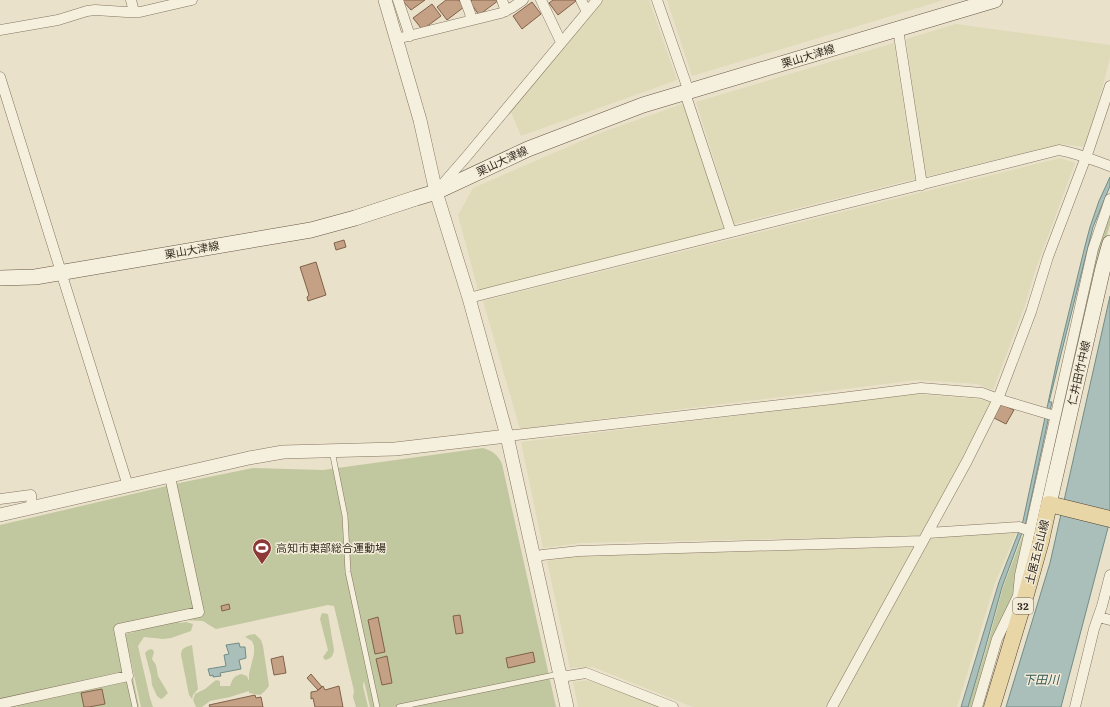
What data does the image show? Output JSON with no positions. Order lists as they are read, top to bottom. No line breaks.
{"streets":{"main road":["栗山大津線","仁井田竹中線","土居五台山線","32"]},"crossings":[["仁井田竹中線","土居五台山線"]],"water":["下田川"],"places":{"sports":["高知市東部総合運動場"]}}
